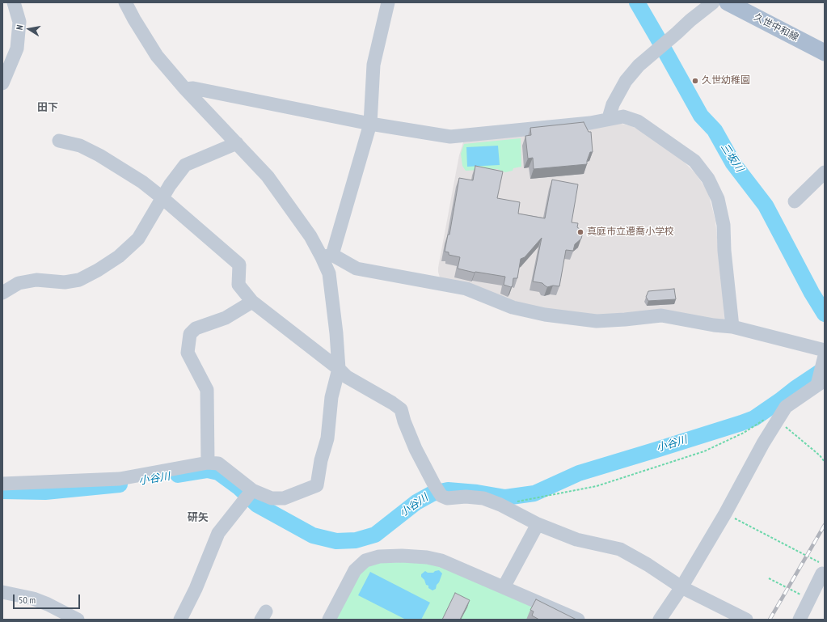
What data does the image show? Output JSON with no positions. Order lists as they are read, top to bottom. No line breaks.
{"streets":{"main road":["久世中和線"]},"districts":["田下","研矢"],"water":["三坂川","小谷川"],"places":["久世幼稚園","真庭市立遷喬小学校"],"scale_bar":"50 m","north":"left"}
